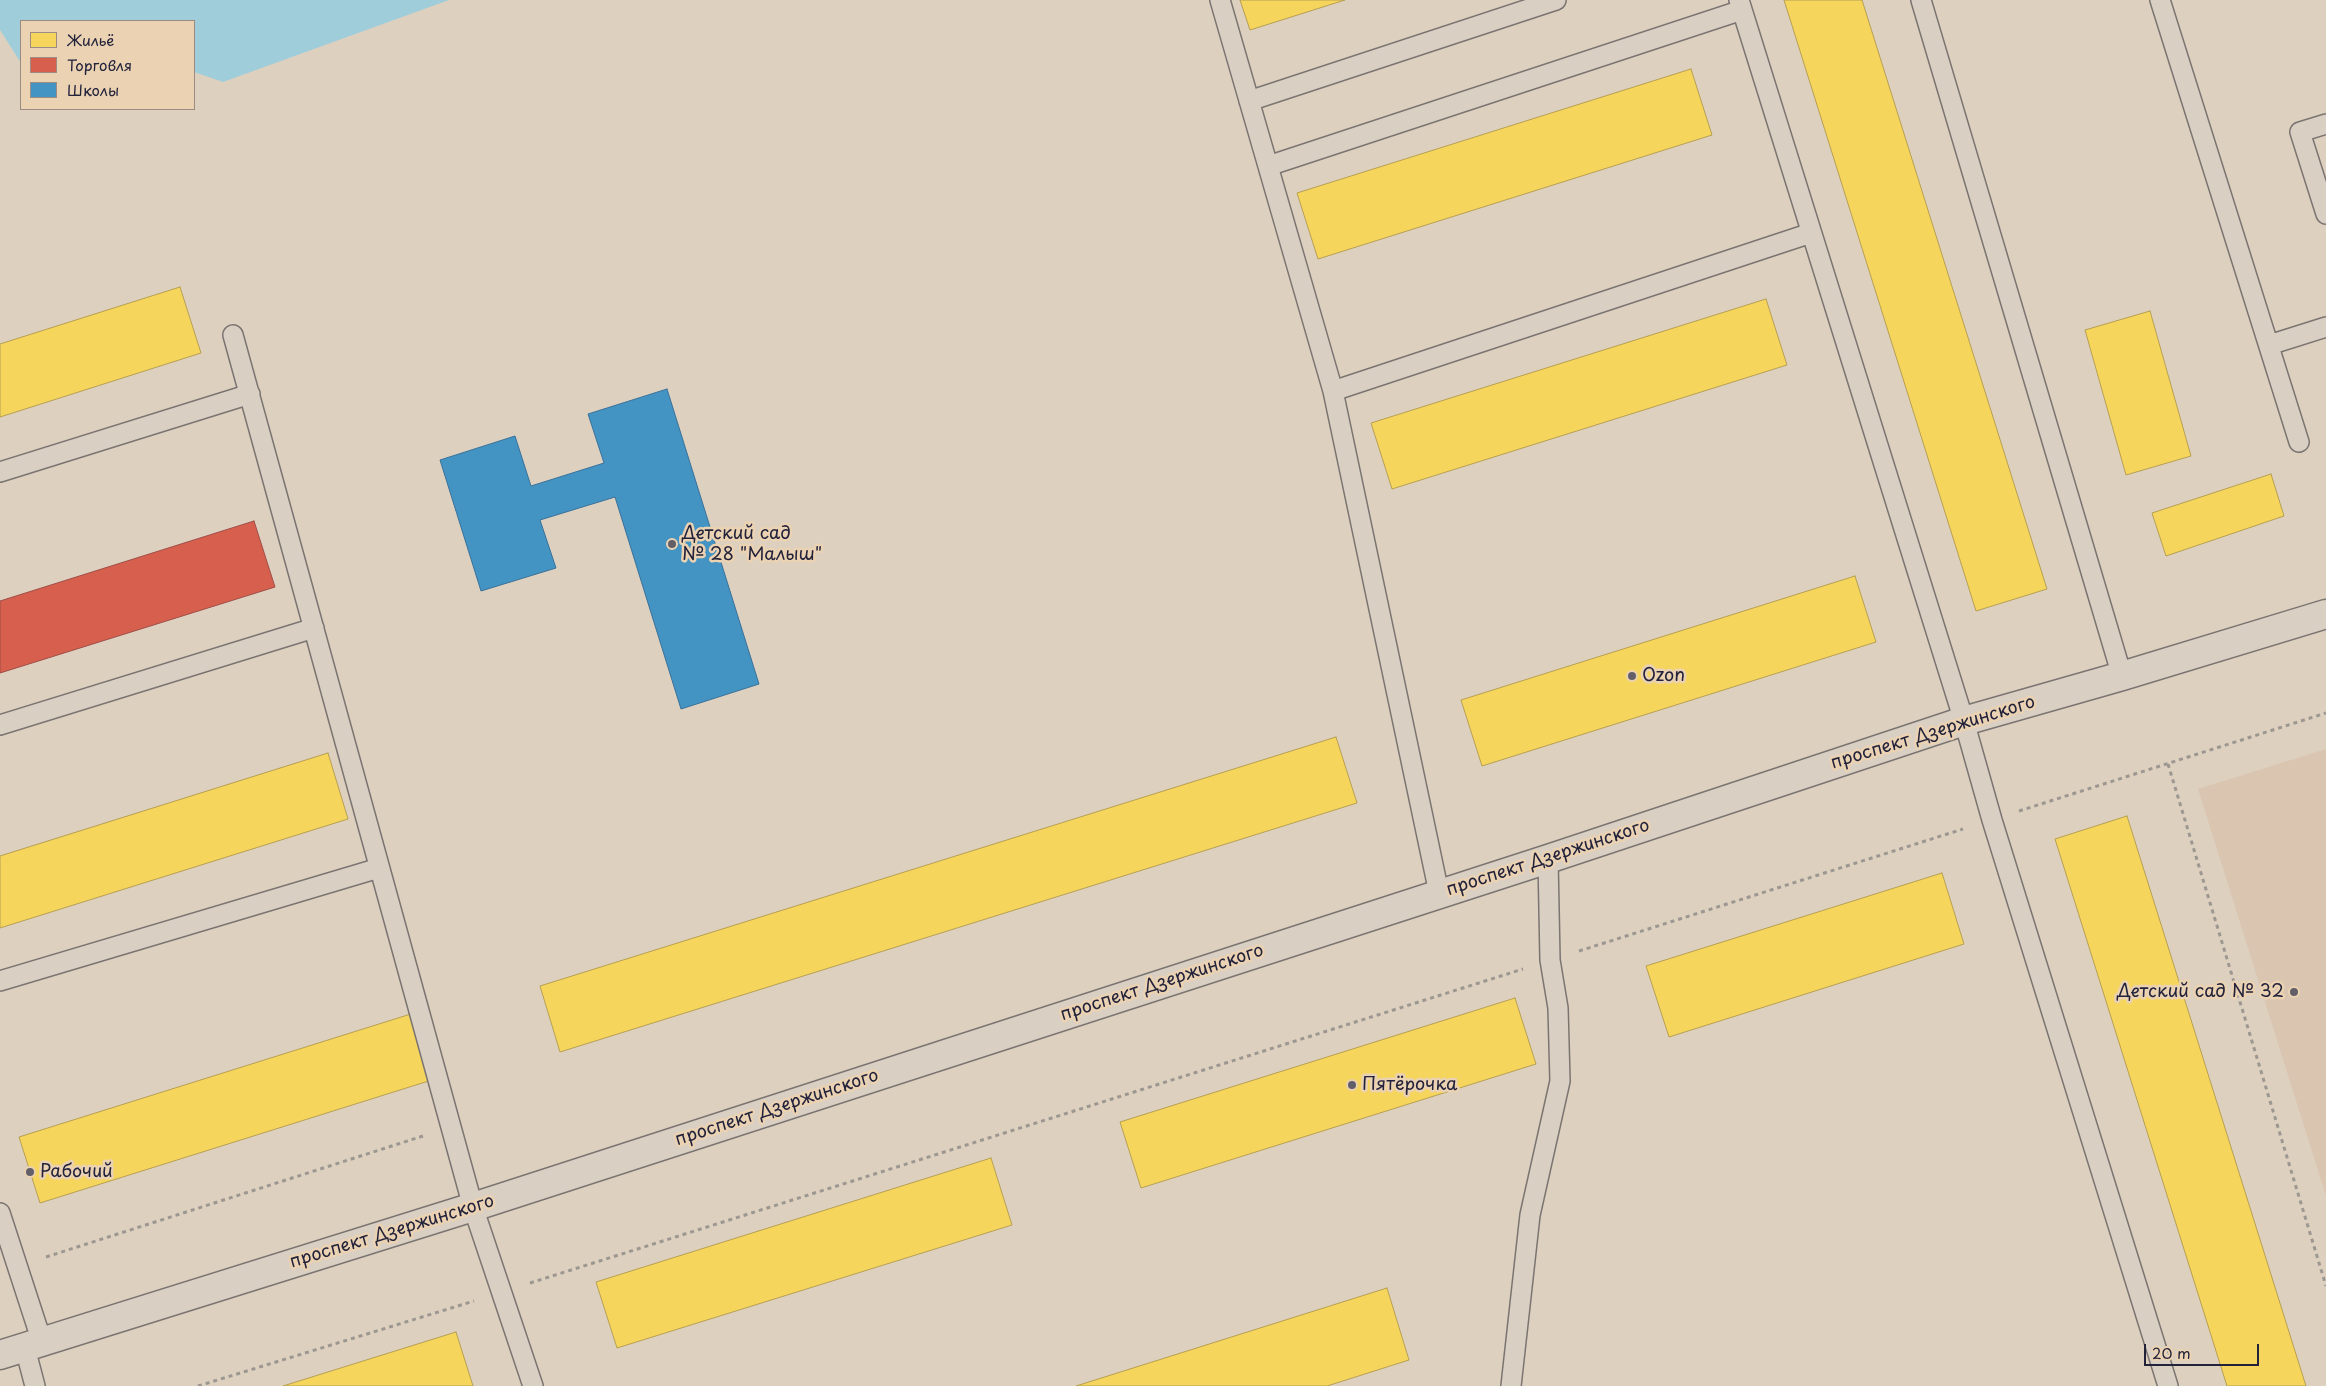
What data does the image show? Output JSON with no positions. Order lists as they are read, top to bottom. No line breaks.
{"streets":{"street":["проспект Дзержинского"]},"places":["Детский сад № 28 \"Малыш\"","Ozon","Детский сад № 32","Пятёрочка","Рабочий"],"legend":["Жильё","Торговля","Школы"],"scale_bar":"20 m"}
